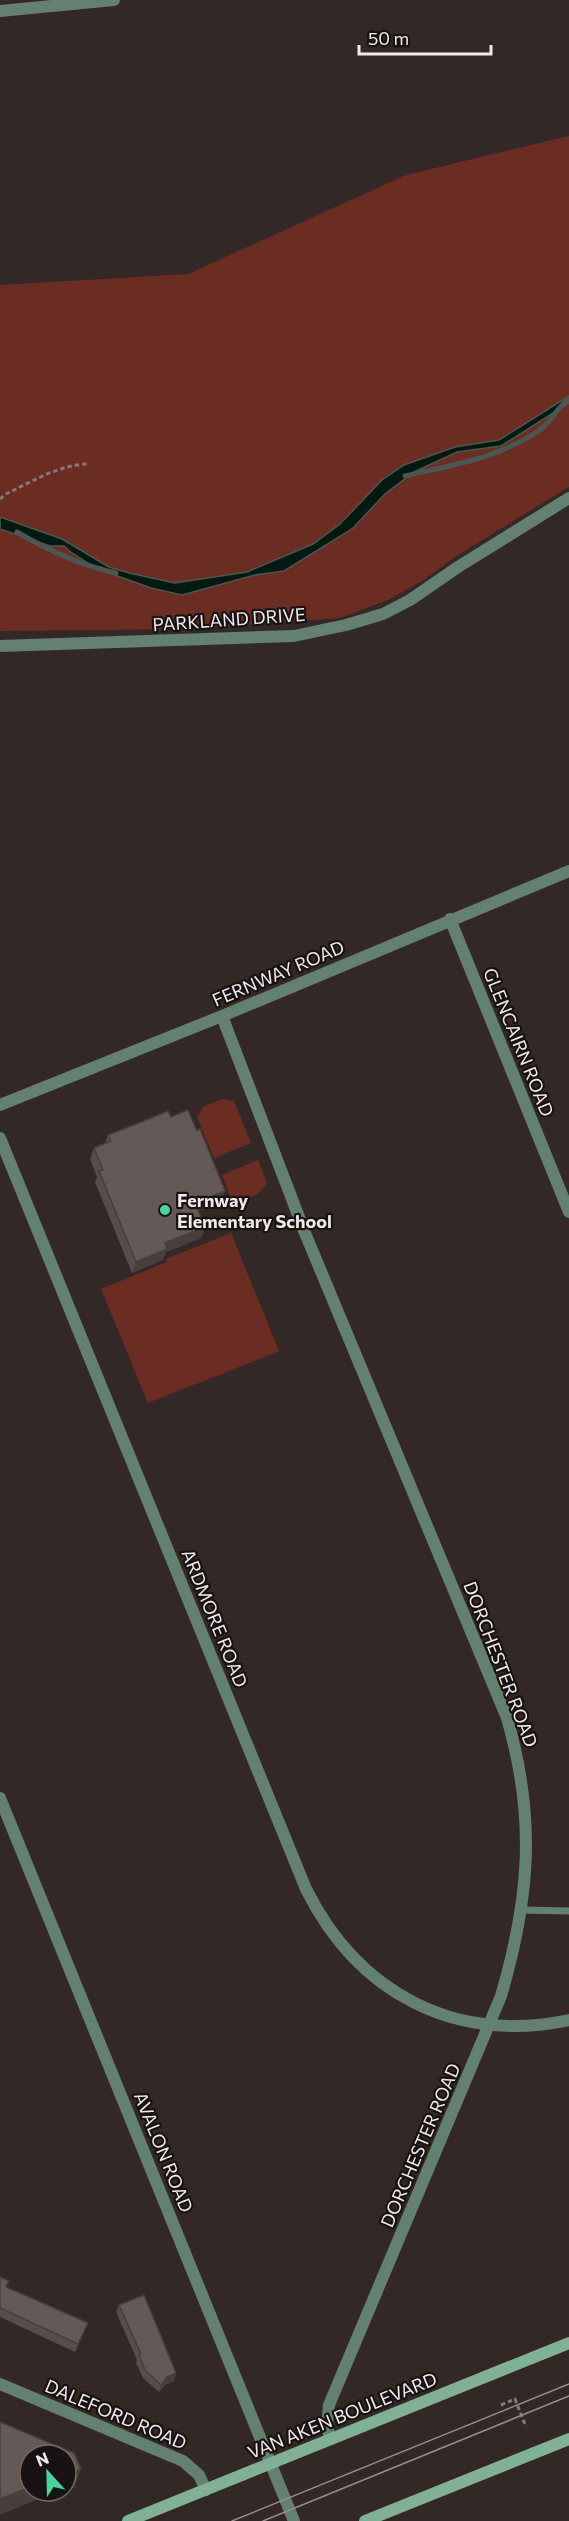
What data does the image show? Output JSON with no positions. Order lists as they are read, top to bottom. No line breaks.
{"streets":{"main road":["VAN AKEN BOULEVARD"],"street":["PARKLAND DRIVE","FERNWAY ROAD","GLENCAIRN ROAD","ARDMORE ROAD","DORCHESTER ROAD","AVALON ROAD","DALEFORD ROAD"]},"crossings":[["FERNWAY ROAD","GLENCAIRN ROAD"],["FERNWAY ROAD","DORCHESTER ROAD"],["ARDMORE ROAD","DORCHESTER ROAD"],["DORCHESTER ROAD","VAN AKEN BOULEVARD"],["AVALON ROAD","VAN AKEN BOULEVARD"],["DALEFORD ROAD","VAN AKEN BOULEVARD"]],"places":["Fernway Elementary School"],"scale_bar":"50 m","north":"top"}
